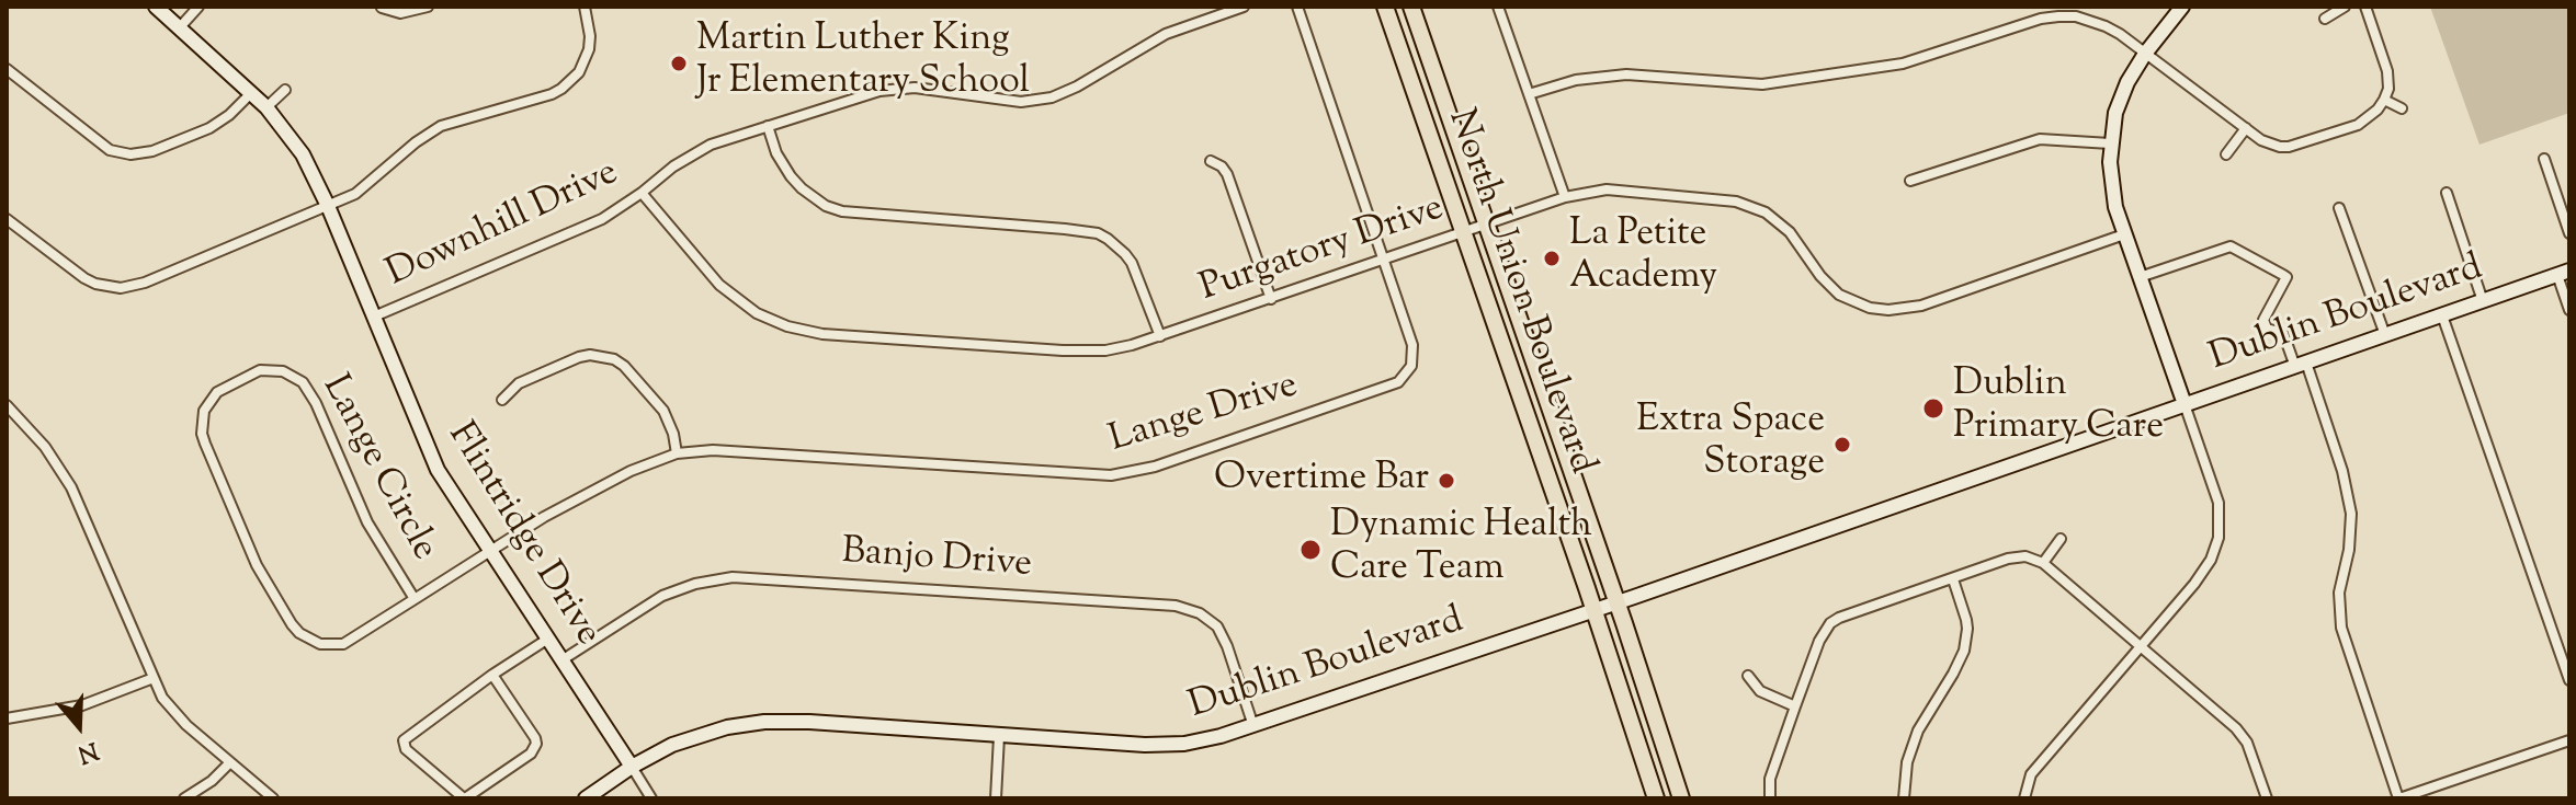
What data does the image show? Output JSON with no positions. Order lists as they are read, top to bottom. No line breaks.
{"streets":{"main road":["North Union Boulevard","Dublin Boulevard","Flintridge Drive"],"street":["Downhill Drive","Purgatory Drive","Lange Drive","Lange Circle","Banjo Drive"]},"crossings":[["Downhill Drive","Purgatory Drive"],["Downhill Drive","Flintridge Drive"],["Purgatory Drive","North Union Boulevard"],["Purgatory Drive","Lange Drive"],["North Union Boulevard","Dublin Boulevard"],["Dublin Boulevard","Flintridge Drive"],["Dublin Boulevard","Banjo Drive"],["Lange Drive","Lange Circle"],["Lange Drive","Flintridge Drive"],["Lange Circle","Flintridge Drive"],["Flintridge Drive","Banjo Drive"]],"places":["Martin Luther King Jr Elementary School","La Petite Academy","Dublin Primary Care","Extra Space Storage","Overtime Bar","Dynamic Health Care Team"],"north":"bottom"}
